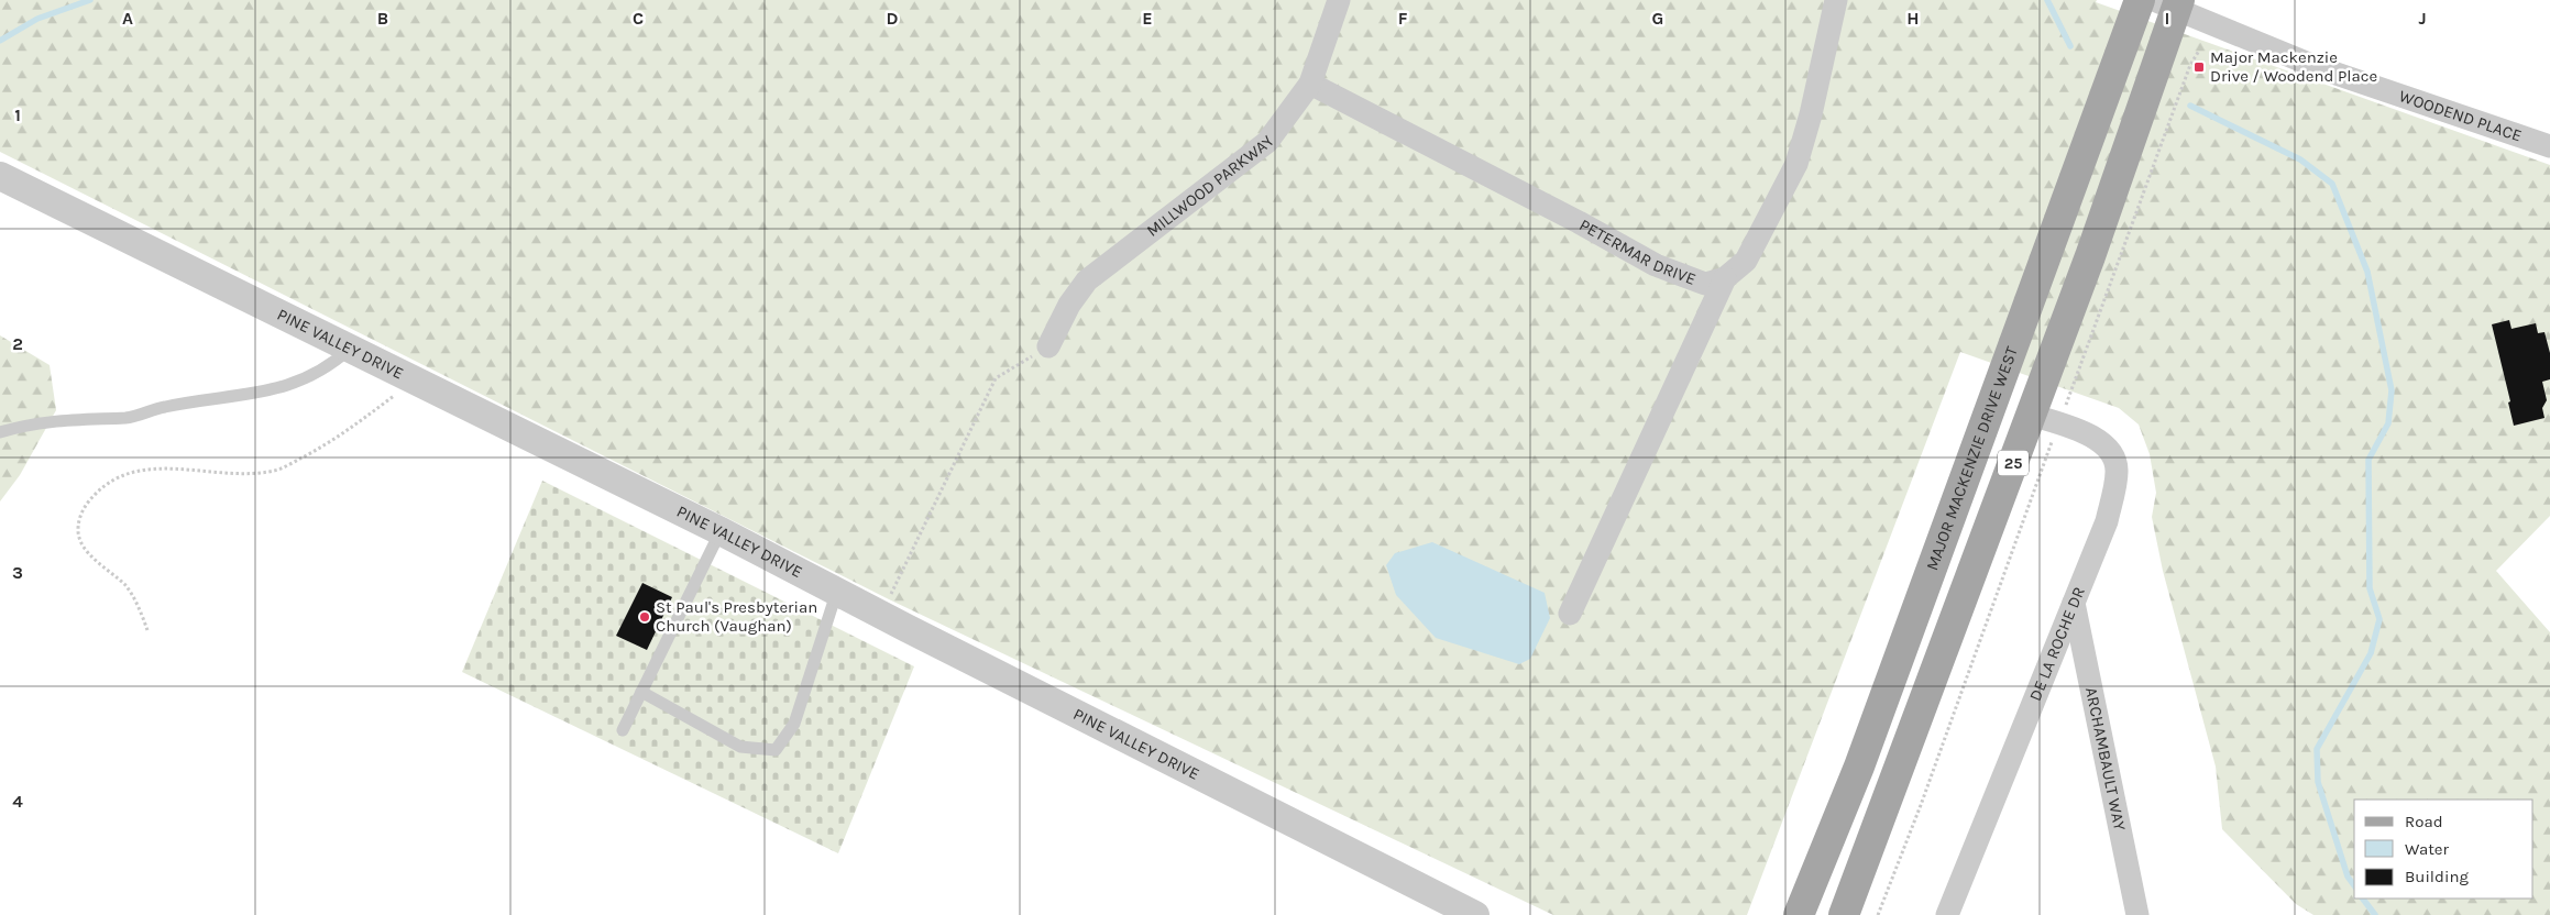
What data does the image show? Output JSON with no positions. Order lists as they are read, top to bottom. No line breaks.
{"streets":{"main road":["MAJOR MACKENZIE DRIVE WEST","25"],"street":["WOODEND PLACE","MILLWOOD PARKWAY","PETERMAR DRIVE","PINE VALLEY DRIVE","DE LA ROCHE DR","ARCHAMBAULT WAY"]},"crossings":[["WOODEND PLACE","25"],["MILLWOOD PARKWAY","PETERMAR DRIVE"],["25","DE LA ROCHE DR"],["DE LA ROCHE DR","ARCHAMBAULT WAY"]],"places":{"transit":["Major Mackenzie Drive / Woodend Place"],"other":["St Paul's Presbyterian Church (Vaughan)"]},"legend":["Road","Water","Building"],"grid":{"columns":["A","B","C","D","E","F","G","H","I","J"],"rows":["1","2","3","4"]}}
